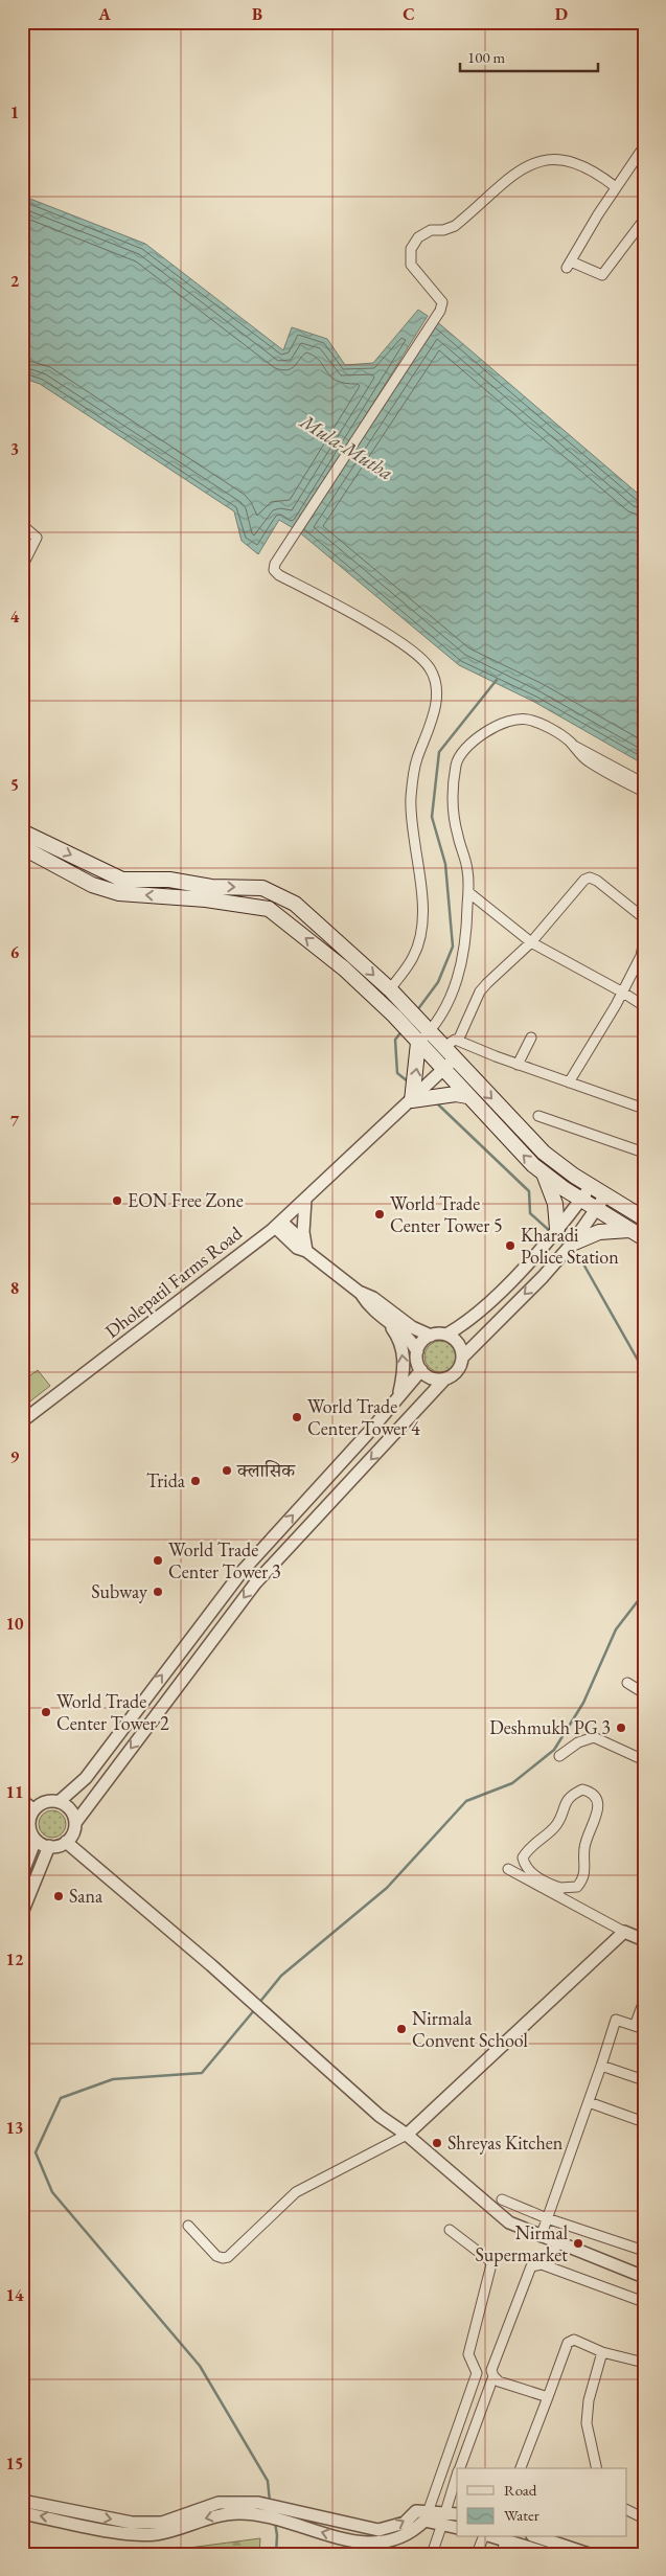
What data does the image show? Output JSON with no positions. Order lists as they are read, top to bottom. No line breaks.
{"streets":{"street":["Dholepatil Farms Road"]},"water":["Mula-Mutha"],"places":["EON Free Zone","World Trade Center Tower 5","Kharadi Police Station","World Trade Center Tower 4","क्लासिक","Trida","World Trade Center Tower 3","Subway","World Trade Center Tower 2","Deshmukh PG 3","Sana","Nirmala Convent School","Shreyas Kitchen","Nirmal Supermarket"],"legend":["Road","Water"],"scale_bar":"100 m","grid":{"columns":["A","B","C","D"],"rows":["1","2","3","4","5","6","7","8","9","10","11","12","13","14","15"]}}
